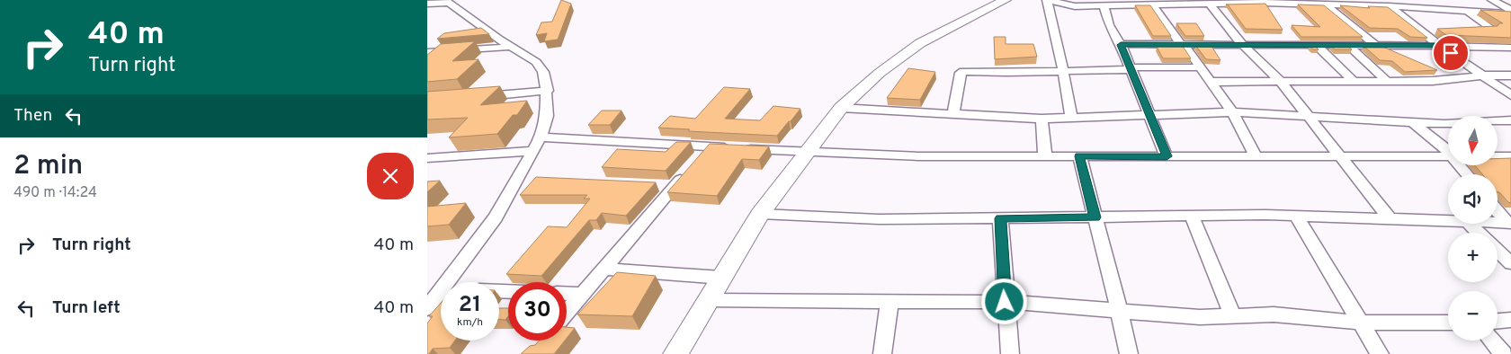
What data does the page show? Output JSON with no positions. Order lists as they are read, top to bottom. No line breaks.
{"north":"bottom","page":{"turn":["40 m","Turn right"],"then":"Then","map_buttons":["+","−"],"heading":["2 min","490 m · 14:24"],"list":[{"name":"Turn right","value":"40 m"},{"name":"Turn left","value":"40 m"}],"speed":"21 km/h","limit":"30"}}
